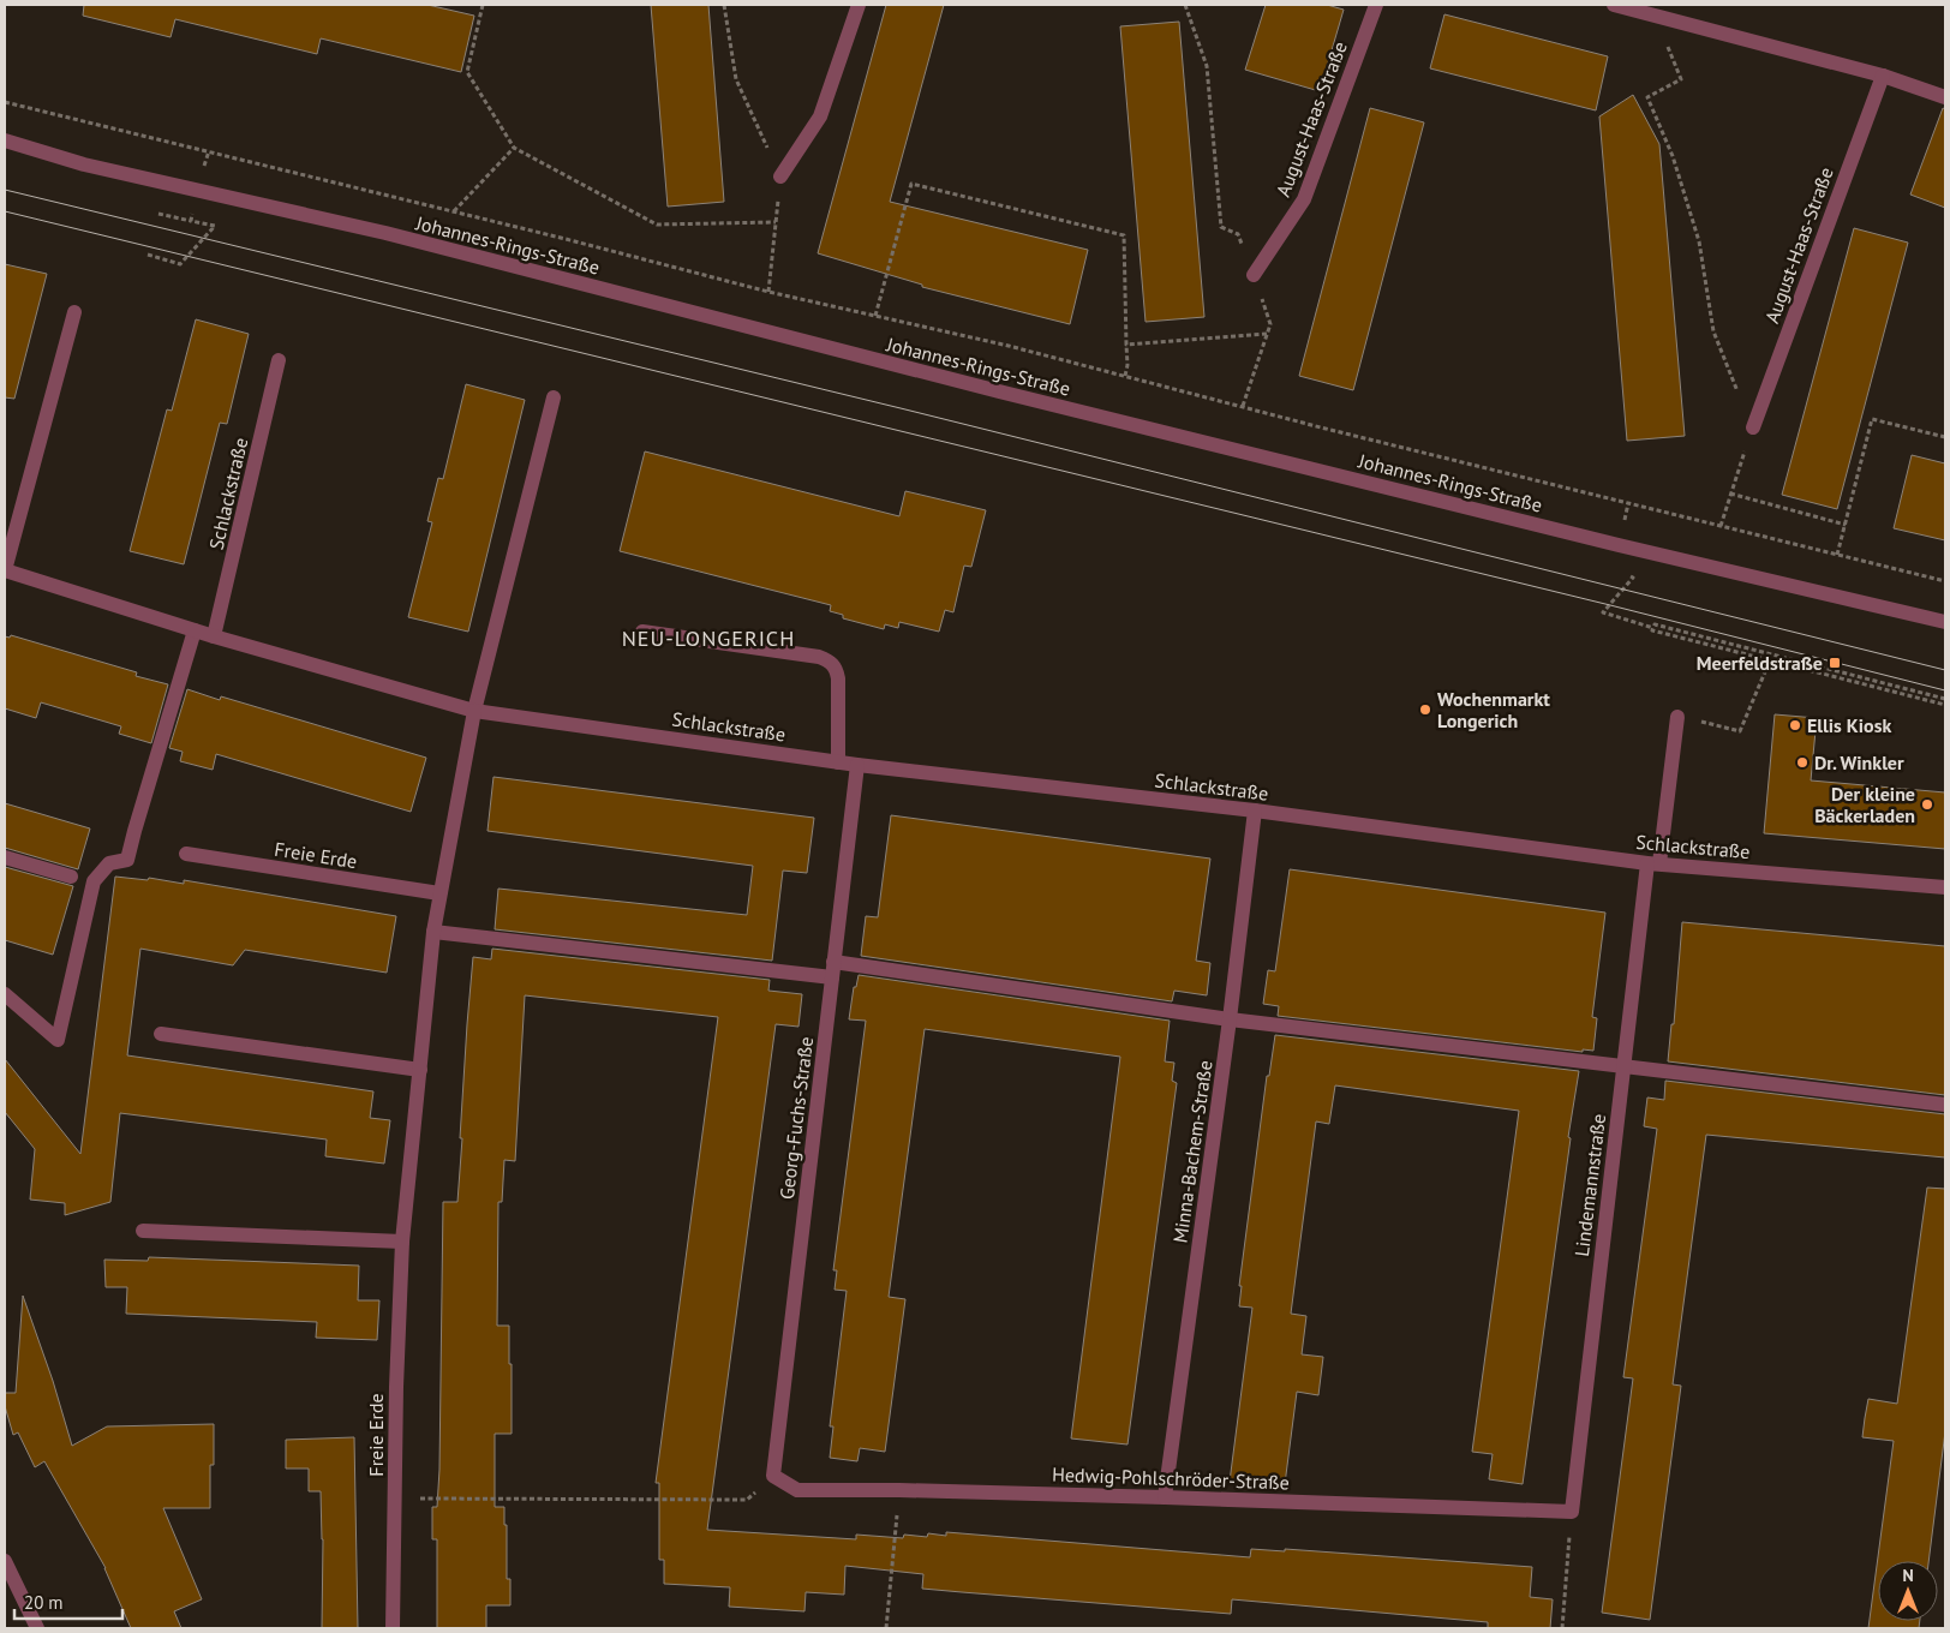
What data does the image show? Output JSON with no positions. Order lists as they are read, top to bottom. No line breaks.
{"streets":{"street":["August-Haas-Straße","Johannes-Rings-Straße","Schlackstraße","Freie Erde","Georg-Fuchs-Straße","Minna-Bachem-Straße","Lindemannstraße","Hedwig-Pohlschröder-Straße"]},"crossings":[["Schlackstraße","Freie Erde"],["Schlackstraße","Georg-Fuchs-Straße"],["Schlackstraße","Minna-Bachem-Straße"],["Schlackstraße","Lindemannstraße"],["Georg-Fuchs-Straße","Hedwig-Pohlschröder-Straße"],["Minna-Bachem-Straße","Hedwig-Pohlschröder-Straße"],["Lindemannstraße","Hedwig-Pohlschröder-Straße"]],"districts":["NEU-LONGERICH"],"places":{"transit":["Meerfeldstraße"],"other":["Wochenmarkt Longerich","Ellis Kiosk","Dr. Winkler","Der kleine Bäckerladen"]},"scale_bar":"20 m","north":"top"}
